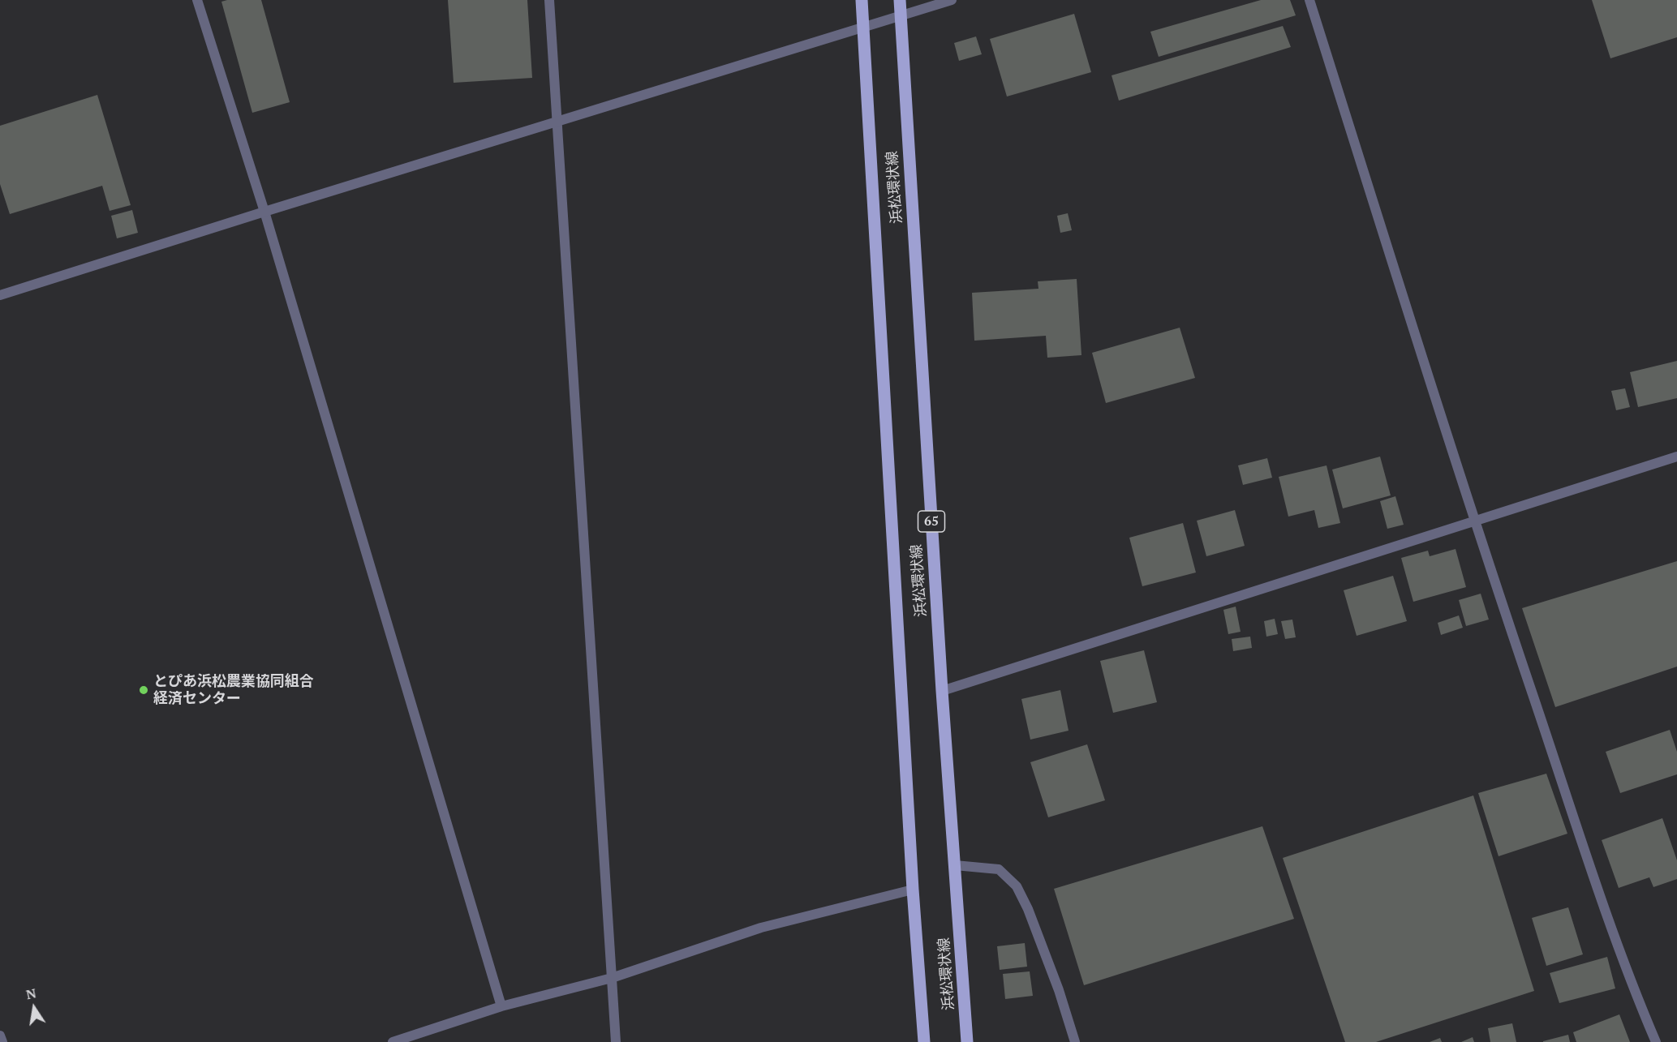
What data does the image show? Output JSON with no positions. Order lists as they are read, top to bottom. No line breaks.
{"streets":{"main road":["浜松環状線","65"]},"places":["とぴあ浜松農業協同組合 経済センター"],"north":"top"}
